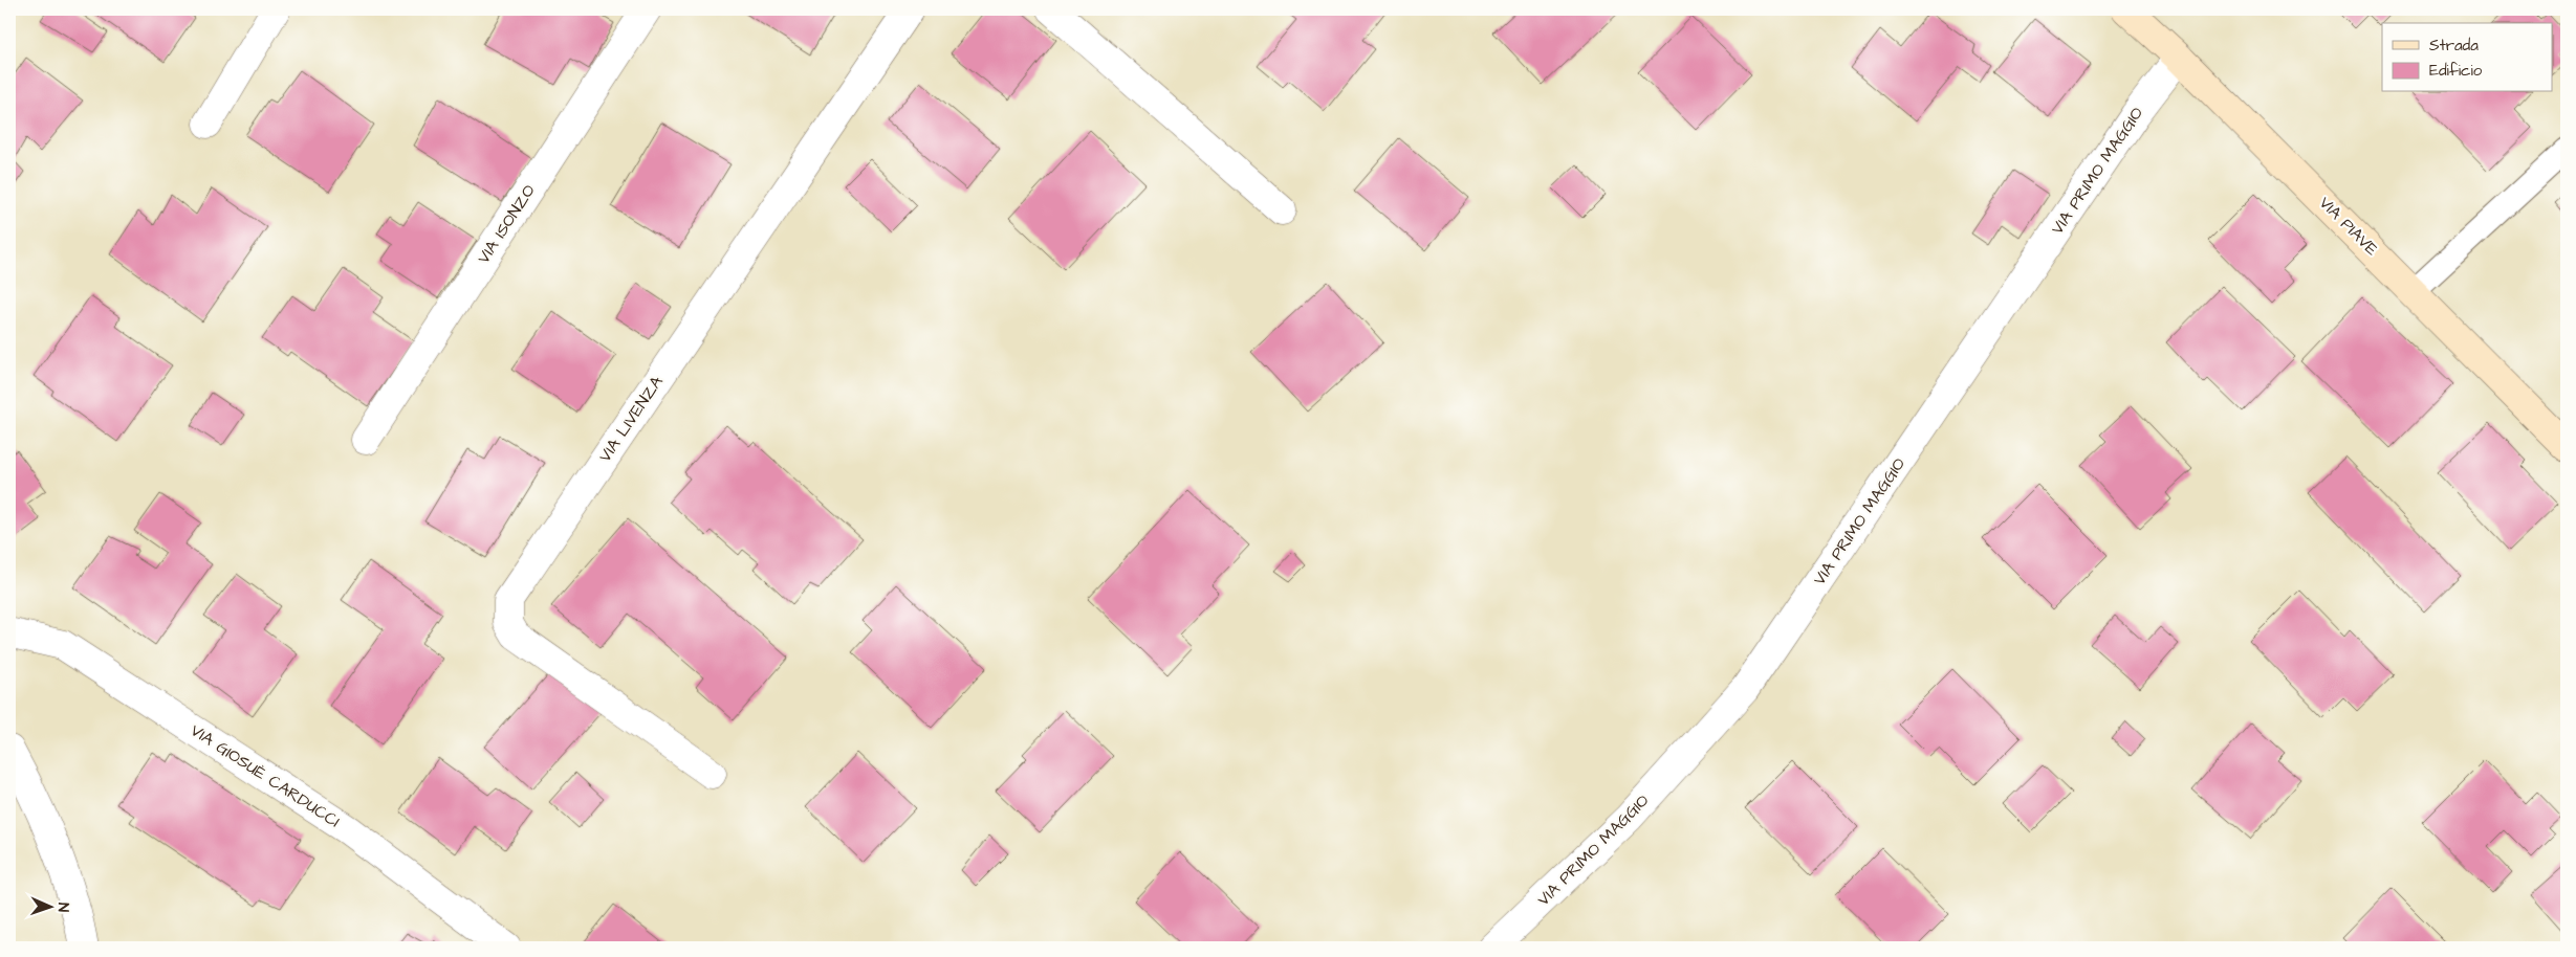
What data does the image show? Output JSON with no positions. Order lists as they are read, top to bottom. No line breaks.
{"streets":{"main road":["VIA PIAVE"],"street":["VIA PRIMO MAGGIO","VIA ISONZO","VIA LIVENZA","VIA GIOSUÈ CARDUCCI"]},"crossings":[["VIA PRIMO MAGGIO","VIA PIAVE"]],"legend":["Strada","Edificio"],"north":"right"}
